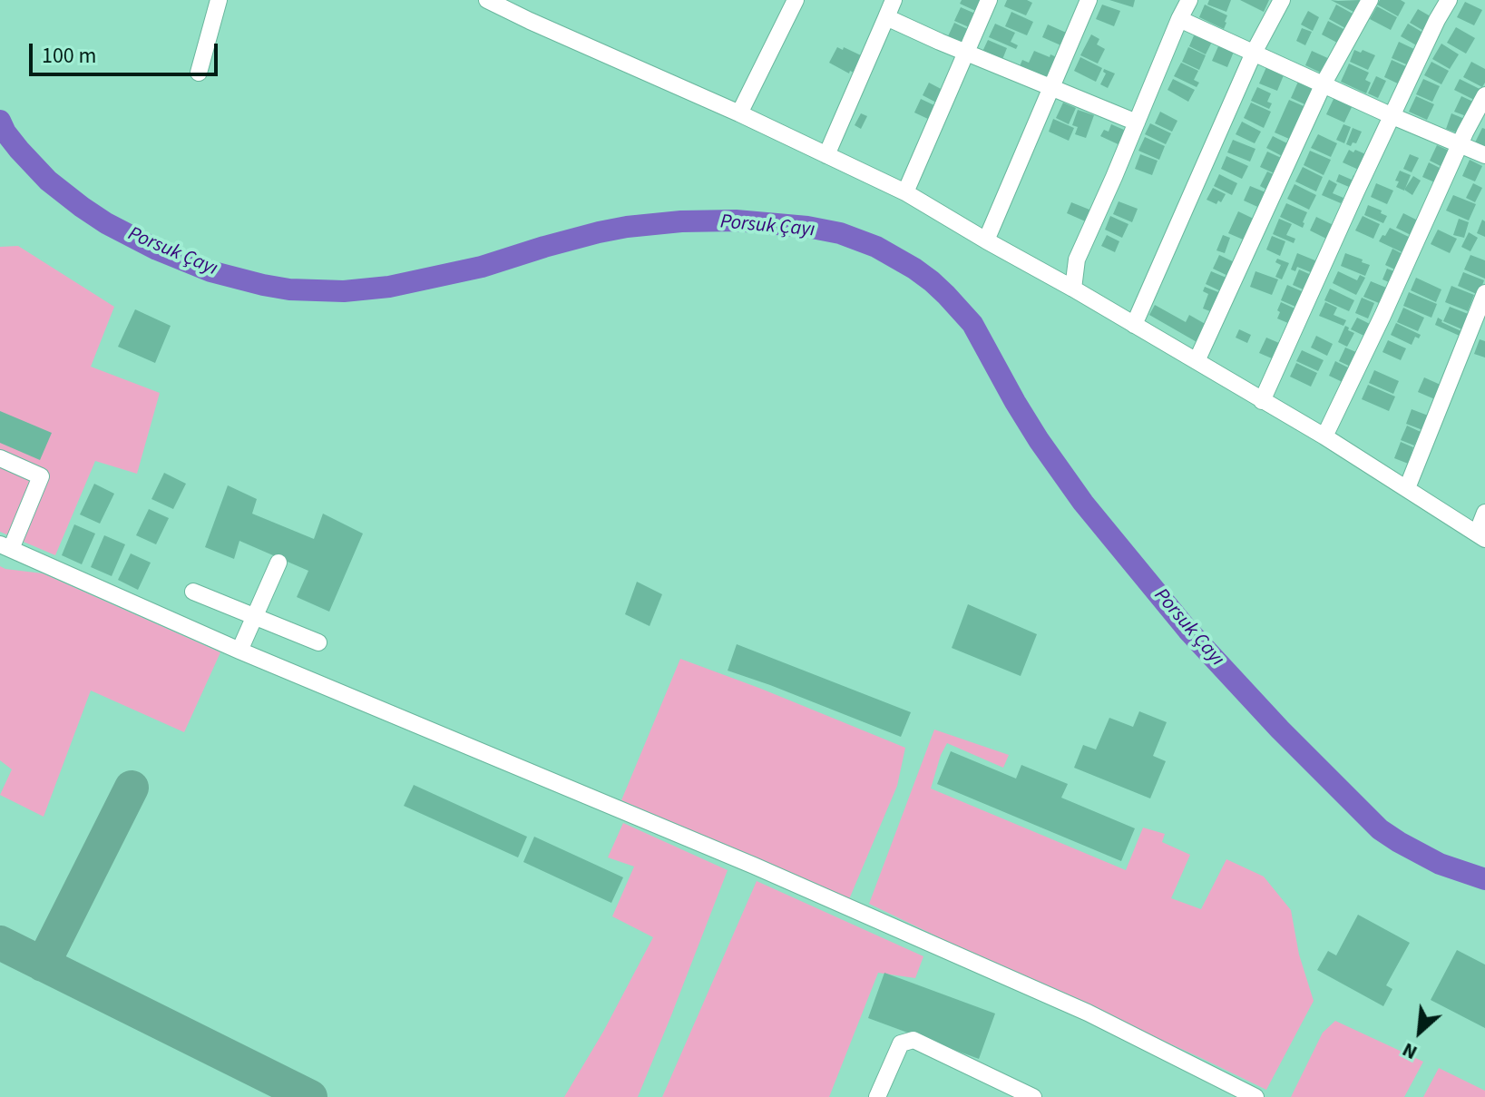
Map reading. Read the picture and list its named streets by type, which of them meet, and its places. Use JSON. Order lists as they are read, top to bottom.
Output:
{
  "water": ["Porsuk Çayı"],
  "scale_bar": "100 m",
  "north": "bottom left"
}
